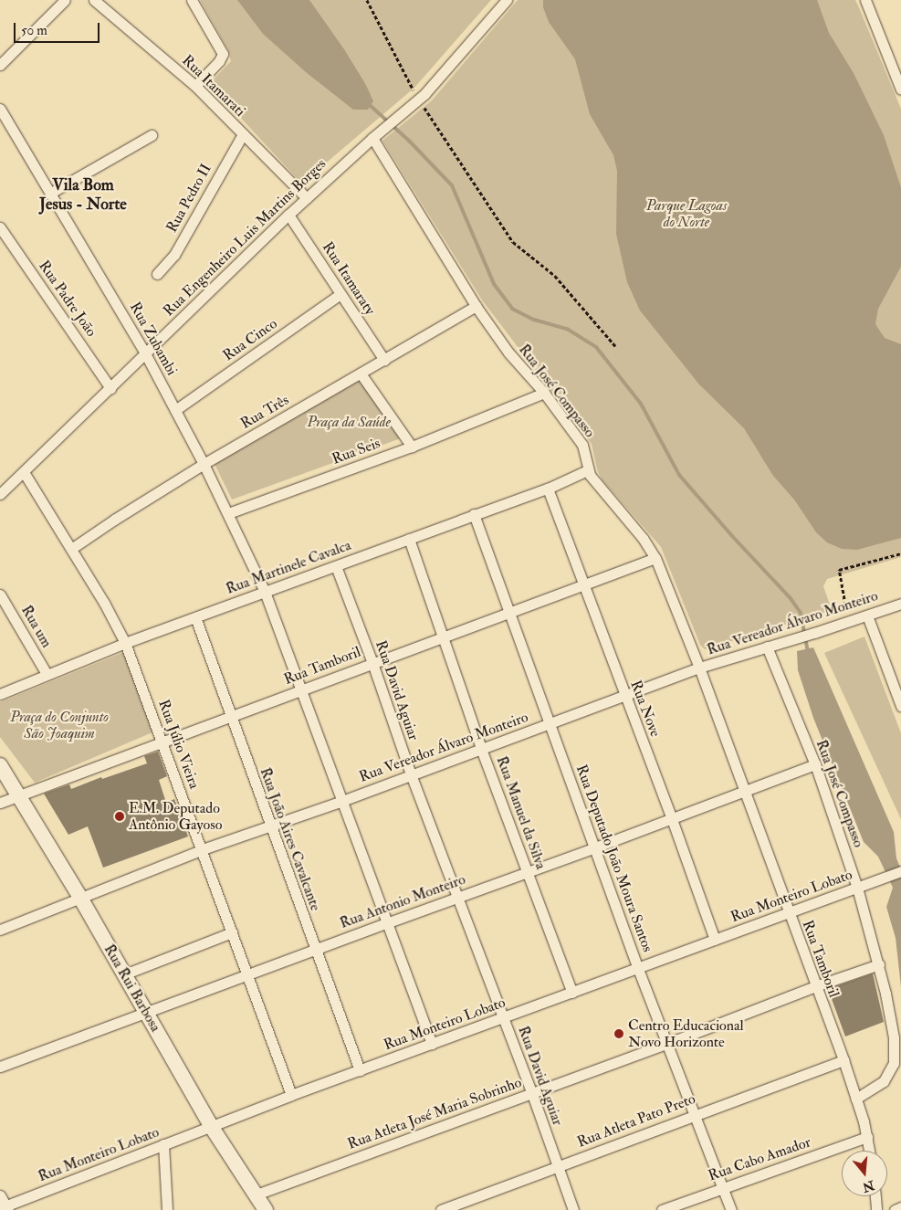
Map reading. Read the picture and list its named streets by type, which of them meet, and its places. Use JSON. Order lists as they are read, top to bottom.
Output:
{
  "streets": {
    "street": [
      "Rua Itamarati",
      "Rua Pedro II",
      "Rua Engenheiro Luis Martins Borges",
      "Rua Itamaraty",
      "Rua Padre João",
      "Rua Zubambi",
      "Rua Cinco",
      "Rua José Compasso",
      "Rua Três",
      "Rua Seis",
      "Rua Martinele Cavalca",
      "Rua Vereador Álvaro Monteiro",
      "Rua um",
      "Rua Tamboril",
      "Rua David Aguiar",
      "Rua Nove",
      "Rua Júlio Vieira",
      "Rua Manuel da Silva",
      "Rua João Aires Cavalcante",
      "Rua Deputado João Moura Santos",
      "Rua Monteiro Lobato",
      "Rua Antonio Monteiro",
      "Rua Rui Barbosa",
      "Rua Atleta José Maria Sobrinho",
      "Rua Atleta Pato Preto",
      "Rua Cabo Amador"
    ]
  },
  "crossings": [
    ["Rua Itamarati", "Rua Pedro II"],
    ["Rua Itamarati", "Rua Engenheiro Luis Martins Borges"],
    ["Rua Engenheiro Luis Martins Borges", "Rua Itamaraty"],
    ["Rua Engenheiro Luis Martins Borges", "Rua Padre João"],
    ["Rua Engenheiro Luis Martins Borges", "Rua Zubambi"],
    ["Rua Engenheiro Luis Martins Borges", "Rua José Compasso"],
    ["Rua Engenheiro Luis Martins Borges", "Rua Júlio Vieira"],
    ["Rua Itamaraty", "Rua Cinco"],
    ["Rua Itamaraty", "Rua Três"],
    ["Rua Zubambi", "Rua Cinco"],
    ["Rua Zubambi", "Rua Três"],
    ["Rua Zubambi", "Rua Seis"],
    ["Rua Zubambi", "Rua Martinele Cavalca"],
    ["Rua Zubambi", "Rua Vereador Álvaro Monteiro"],
    ["Rua Zubambi", "Rua Tamboril"],
    ["Rua Zubambi", "Rua Monteiro Lobato"],
    ["Rua Zubambi", "Rua Antonio Monteiro"],
    ["Rua José Compasso", "Rua Três"],
    ["Rua José Compasso", "Rua Seis"],
    ["Rua José Compasso", "Rua Martinele Cavalca"],
    ["Rua José Compasso", "Rua Vereador Álvaro Monteiro"],
    ["Rua José Compasso", "Rua Tamboril"],
    ["Rua José Compasso", "Rua Monteiro Lobato"],
    ["Rua José Compasso", "Rua Antonio Monteiro"],
    ["Rua José Compasso", "Rua Atleta José Maria Sobrinho"],
    ["Rua Três", "Rua Júlio Vieira"],
    ["Rua Martinele Cavalca", "Rua um"],
    ["Rua Martinele Cavalca", "Rua David Aguiar"],
    ["Rua Martinele Cavalca", "Rua Nove"],
    ["Rua Martinele Cavalca", "Rua Júlio Vieira"],
    ["Rua Martinele Cavalca", "Rua Manuel da Silva"],
    ["Rua Martinele Cavalca", "Rua João Aires Cavalcante"],
    ["Rua Martinele Cavalca", "Rua Deputado João Moura Santos"],
    ["Rua Vereador Álvaro Monteiro", "Rua Tamboril"],
    ["Rua Vereador Álvaro Monteiro", "Rua David Aguiar"],
    ["Rua Vereador Álvaro Monteiro", "Rua Nove"],
    ["Rua Vereador Álvaro Monteiro", "Rua Júlio Vieira"],
    ["Rua Vereador Álvaro Monteiro", "Rua Manuel da Silva"],
    ["Rua Vereador Álvaro Monteiro", "Rua João Aires Cavalcante"],
    ["Rua Vereador Álvaro Monteiro", "Rua Deputado João Moura Santos"],
    ["Rua Vereador Álvaro Monteiro", "Rua Rui Barbosa"],
    ["Rua Tamboril", "Rua David Aguiar"],
    ["Rua Tamboril", "Rua Nove"],
    ["Rua Tamboril", "Rua Júlio Vieira"],
    ["Rua Tamboril", "Rua Manuel da Silva"],
    ["Rua Tamboril", "Rua João Aires Cavalcante"],
    ["Rua Tamboril", "Rua Deputado João Moura Santos"],
    ["Rua Tamboril", "Rua Monteiro Lobato"],
    ["Rua Tamboril", "Rua Antonio Monteiro"],
    ["Rua Tamboril", "Rua Rui Barbosa"],
    ["Rua Tamboril", "Rua Atleta José Maria Sobrinho"],
    ["Rua Tamboril", "Rua Atleta Pato Preto"],
    ["Rua Tamboril", "Rua Cabo Amador"],
    ["Rua David Aguiar", "Rua Monteiro Lobato"],
    ["Rua David Aguiar", "Rua Antonio Monteiro"],
    ["Rua David Aguiar", "Rua Atleta José Maria Sobrinho"],
    ["Rua David Aguiar", "Rua Atleta Pato Preto"],
    ["Rua Nove", "Rua Monteiro Lobato"],
    ["Rua Nove", "Rua Antonio Monteiro"],
    ["Rua Júlio Vieira", "Rua Monteiro Lobato"],
    ["Rua Júlio Vieira", "Rua Antonio Monteiro"],
    ["Rua Manuel da Silva", "Rua Monteiro Lobato"],
    ["Rua Manuel da Silva", "Rua Antonio Monteiro"],
    ["Rua João Aires Cavalcante", "Rua Monteiro Lobato"],
    ["Rua João Aires Cavalcante", "Rua Antonio Monteiro"],
    ["Rua Deputado João Moura Santos", "Rua Monteiro Lobato"],
    ["Rua Deputado João Moura Santos", "Rua Antonio Monteiro"],
    ["Rua Deputado João Moura Santos", "Rua Atleta José Maria Sobrinho"],
    ["Rua Deputado João Moura Santos", "Rua Atleta Pato Preto"],
    ["Rua Deputado João Moura Santos", "Rua Cabo Amador"],
    ["Rua Monteiro Lobato", "Rua Rui Barbosa"],
    ["Rua Antonio Monteiro", "Rua Rui Barbosa"],
    ["Rua Rui Barbosa", "Rua Atleta José Maria Sobrinho"]
  ],
  "districts": ["Vila Bom Jesus - Norte"],
  "parks": ["Parque Lagoas do Norte", "Praça da Saúde", "Praça do Conjunto São Joaquim"],
  "places": ["E.M. Deputado Antônio Gayoso", "Centro Educacional Novo Horizonte"],
  "scale_bar": "50 m",
  "north": "bottom"
}
